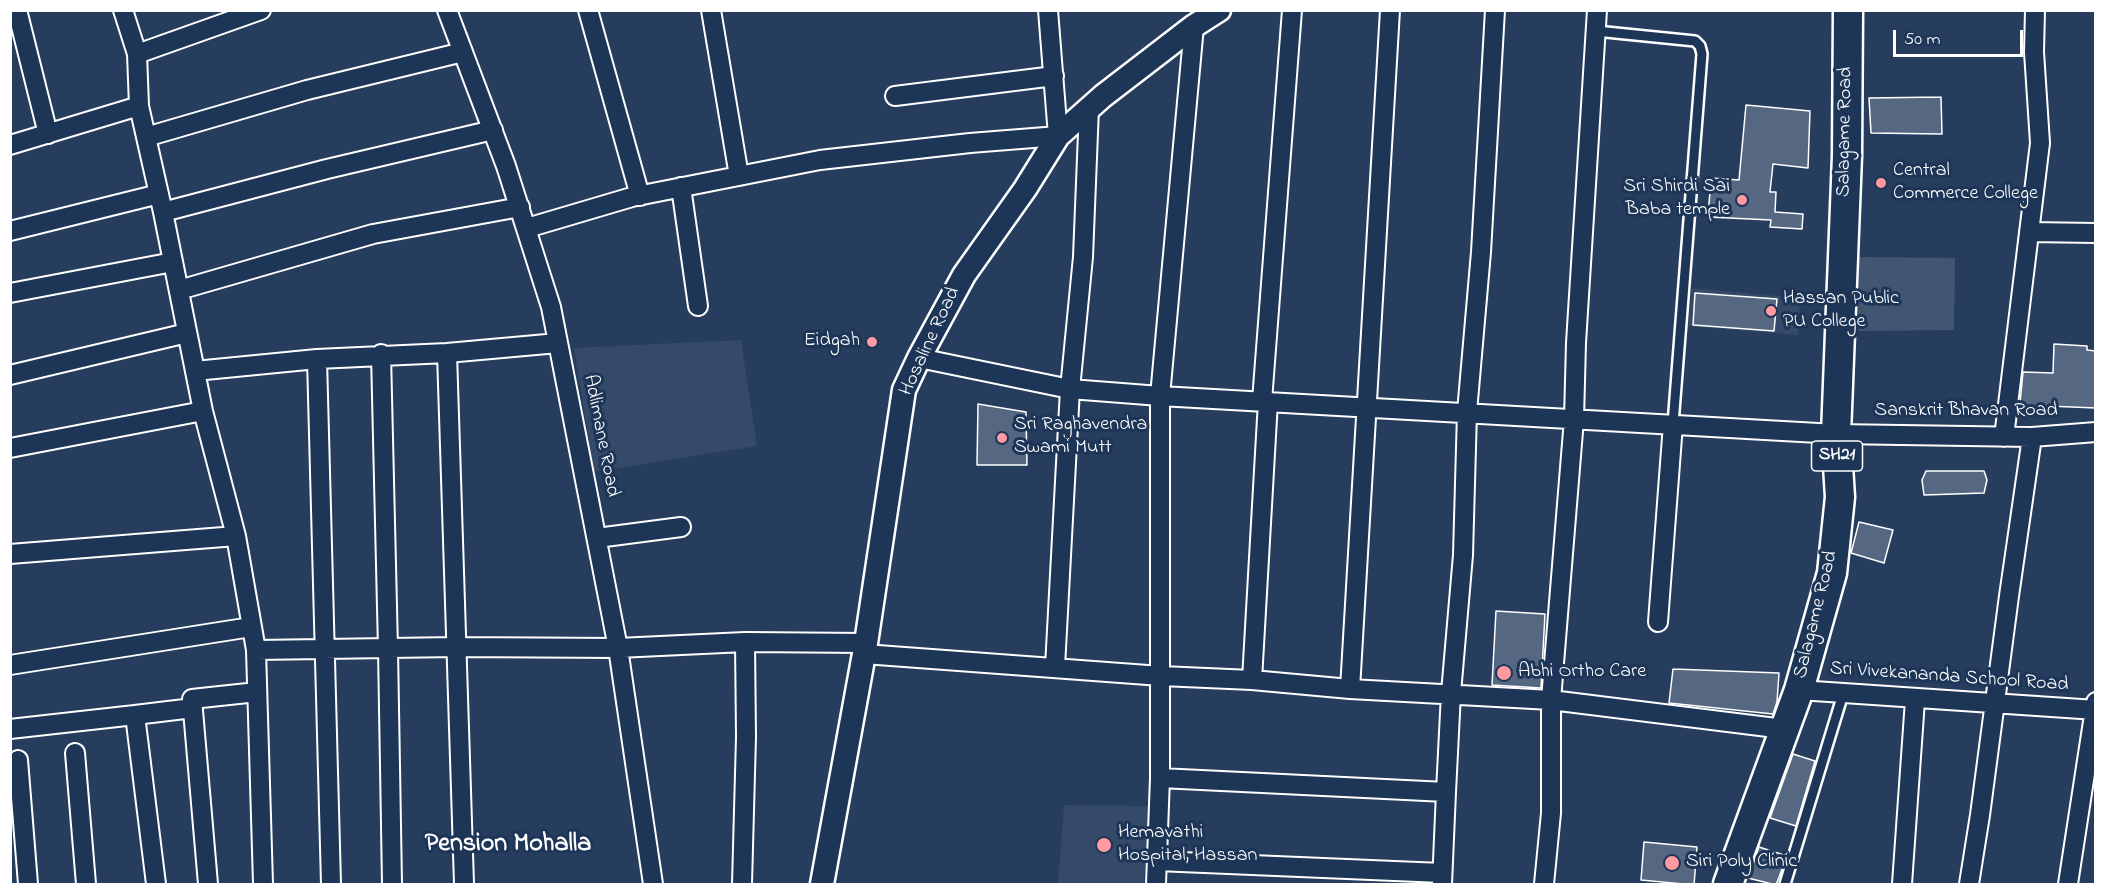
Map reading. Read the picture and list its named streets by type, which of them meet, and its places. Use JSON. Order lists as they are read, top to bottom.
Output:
{
  "streets": {
    "main road": ["Salagame Road", "SH21"],
    "street": [
      "Hosaline Road",
      "Sanskrit Bhavan Road",
      "Adlimane Road",
      "Sri Vivekananda School Road"
    ]
  },
  "crossings": [
    ["Salagame Road", "Sanskrit Bhavan Road"],
    ["Salagame Road", "Sri Vivekananda School Road"],
    ["Hosaline Road", "Sanskrit Bhavan Road"]
  ],
  "districts": ["Pension Mohalla"],
  "places": [
    "Central Commerce College",
    "Sri Shirdi Sai Baba temple",
    "Hassan Public PU College",
    "Eidgah",
    "Sri Raghavendra Swami Mutt",
    "Abhi Ortho Care",
    "Hemavathi Hospital, Hassan",
    "Siri Poly Clinic"
  ],
  "scale_bar": "50 m"
}
